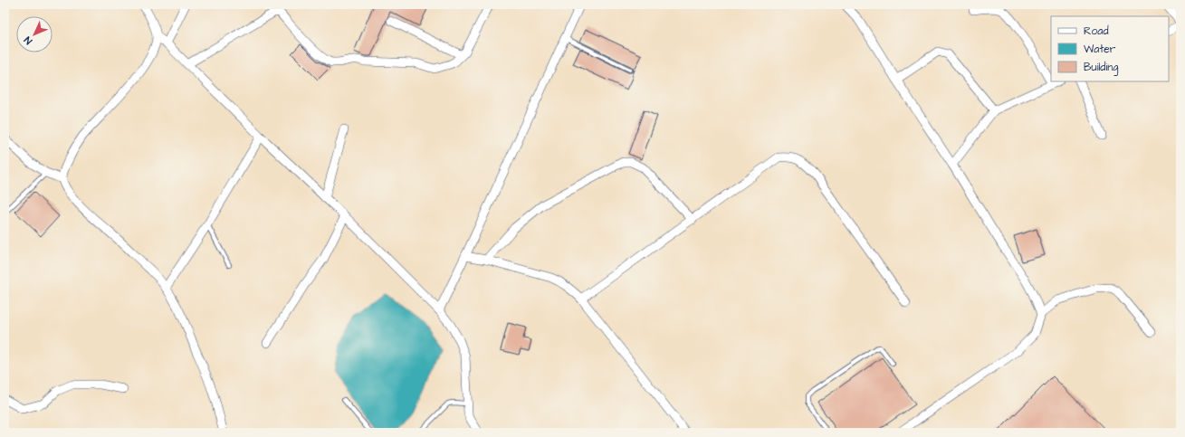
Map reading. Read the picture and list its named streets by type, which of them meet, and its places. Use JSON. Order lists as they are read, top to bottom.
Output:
{
  "legend": ["Road", "Water", "Building"],
  "north": "bottom left"
}
